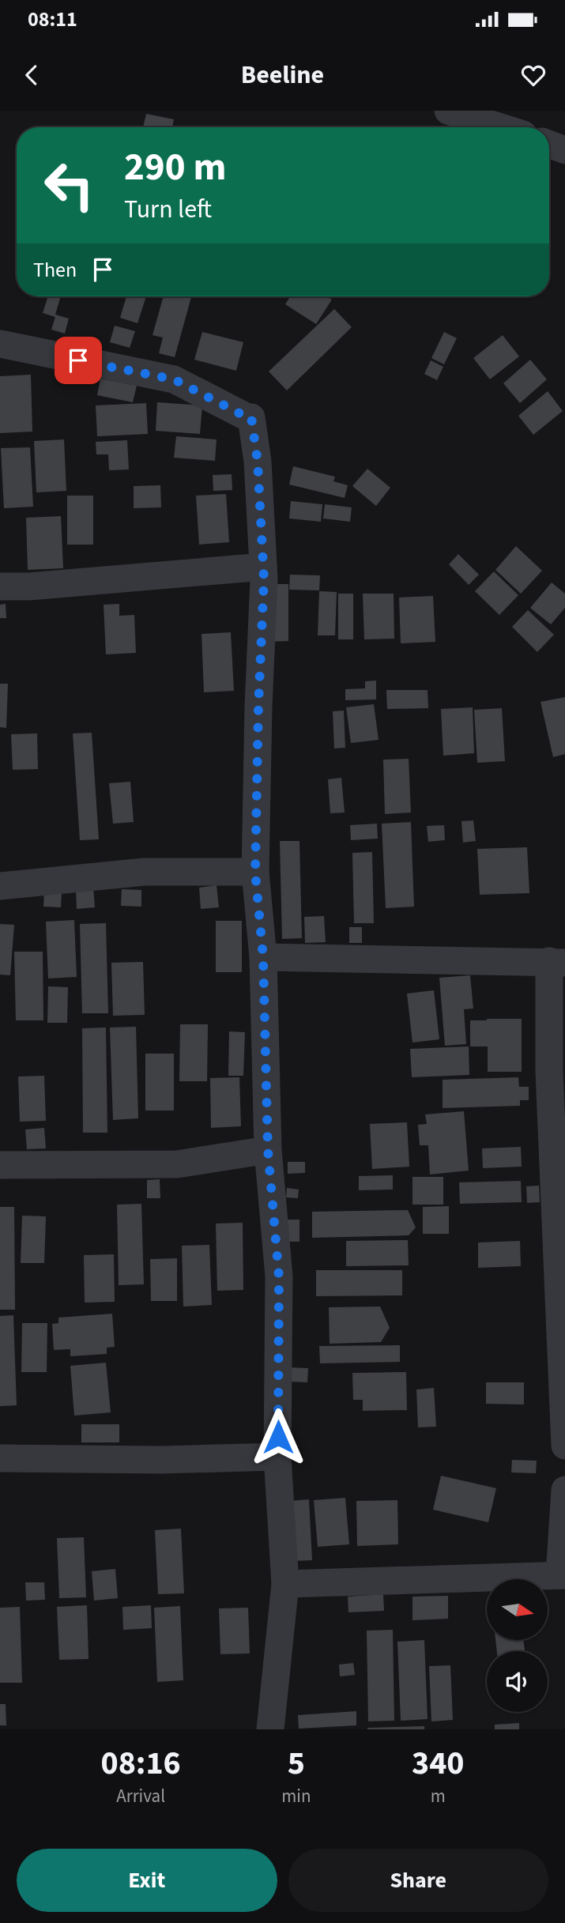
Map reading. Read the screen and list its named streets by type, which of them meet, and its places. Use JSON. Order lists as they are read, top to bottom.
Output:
{
  "north": "right",
  "page": {
    "status": "08:11",
    "header": "Beeline",
    "turn": ["290 m", "Turn left"],
    "then": "Then",
    "eta": [
      "08:16",
      "Arrival",
      "5",
      "min",
      "340",
      "m"
    ],
    "buttons": ["Exit", "Share"]
  }
}
